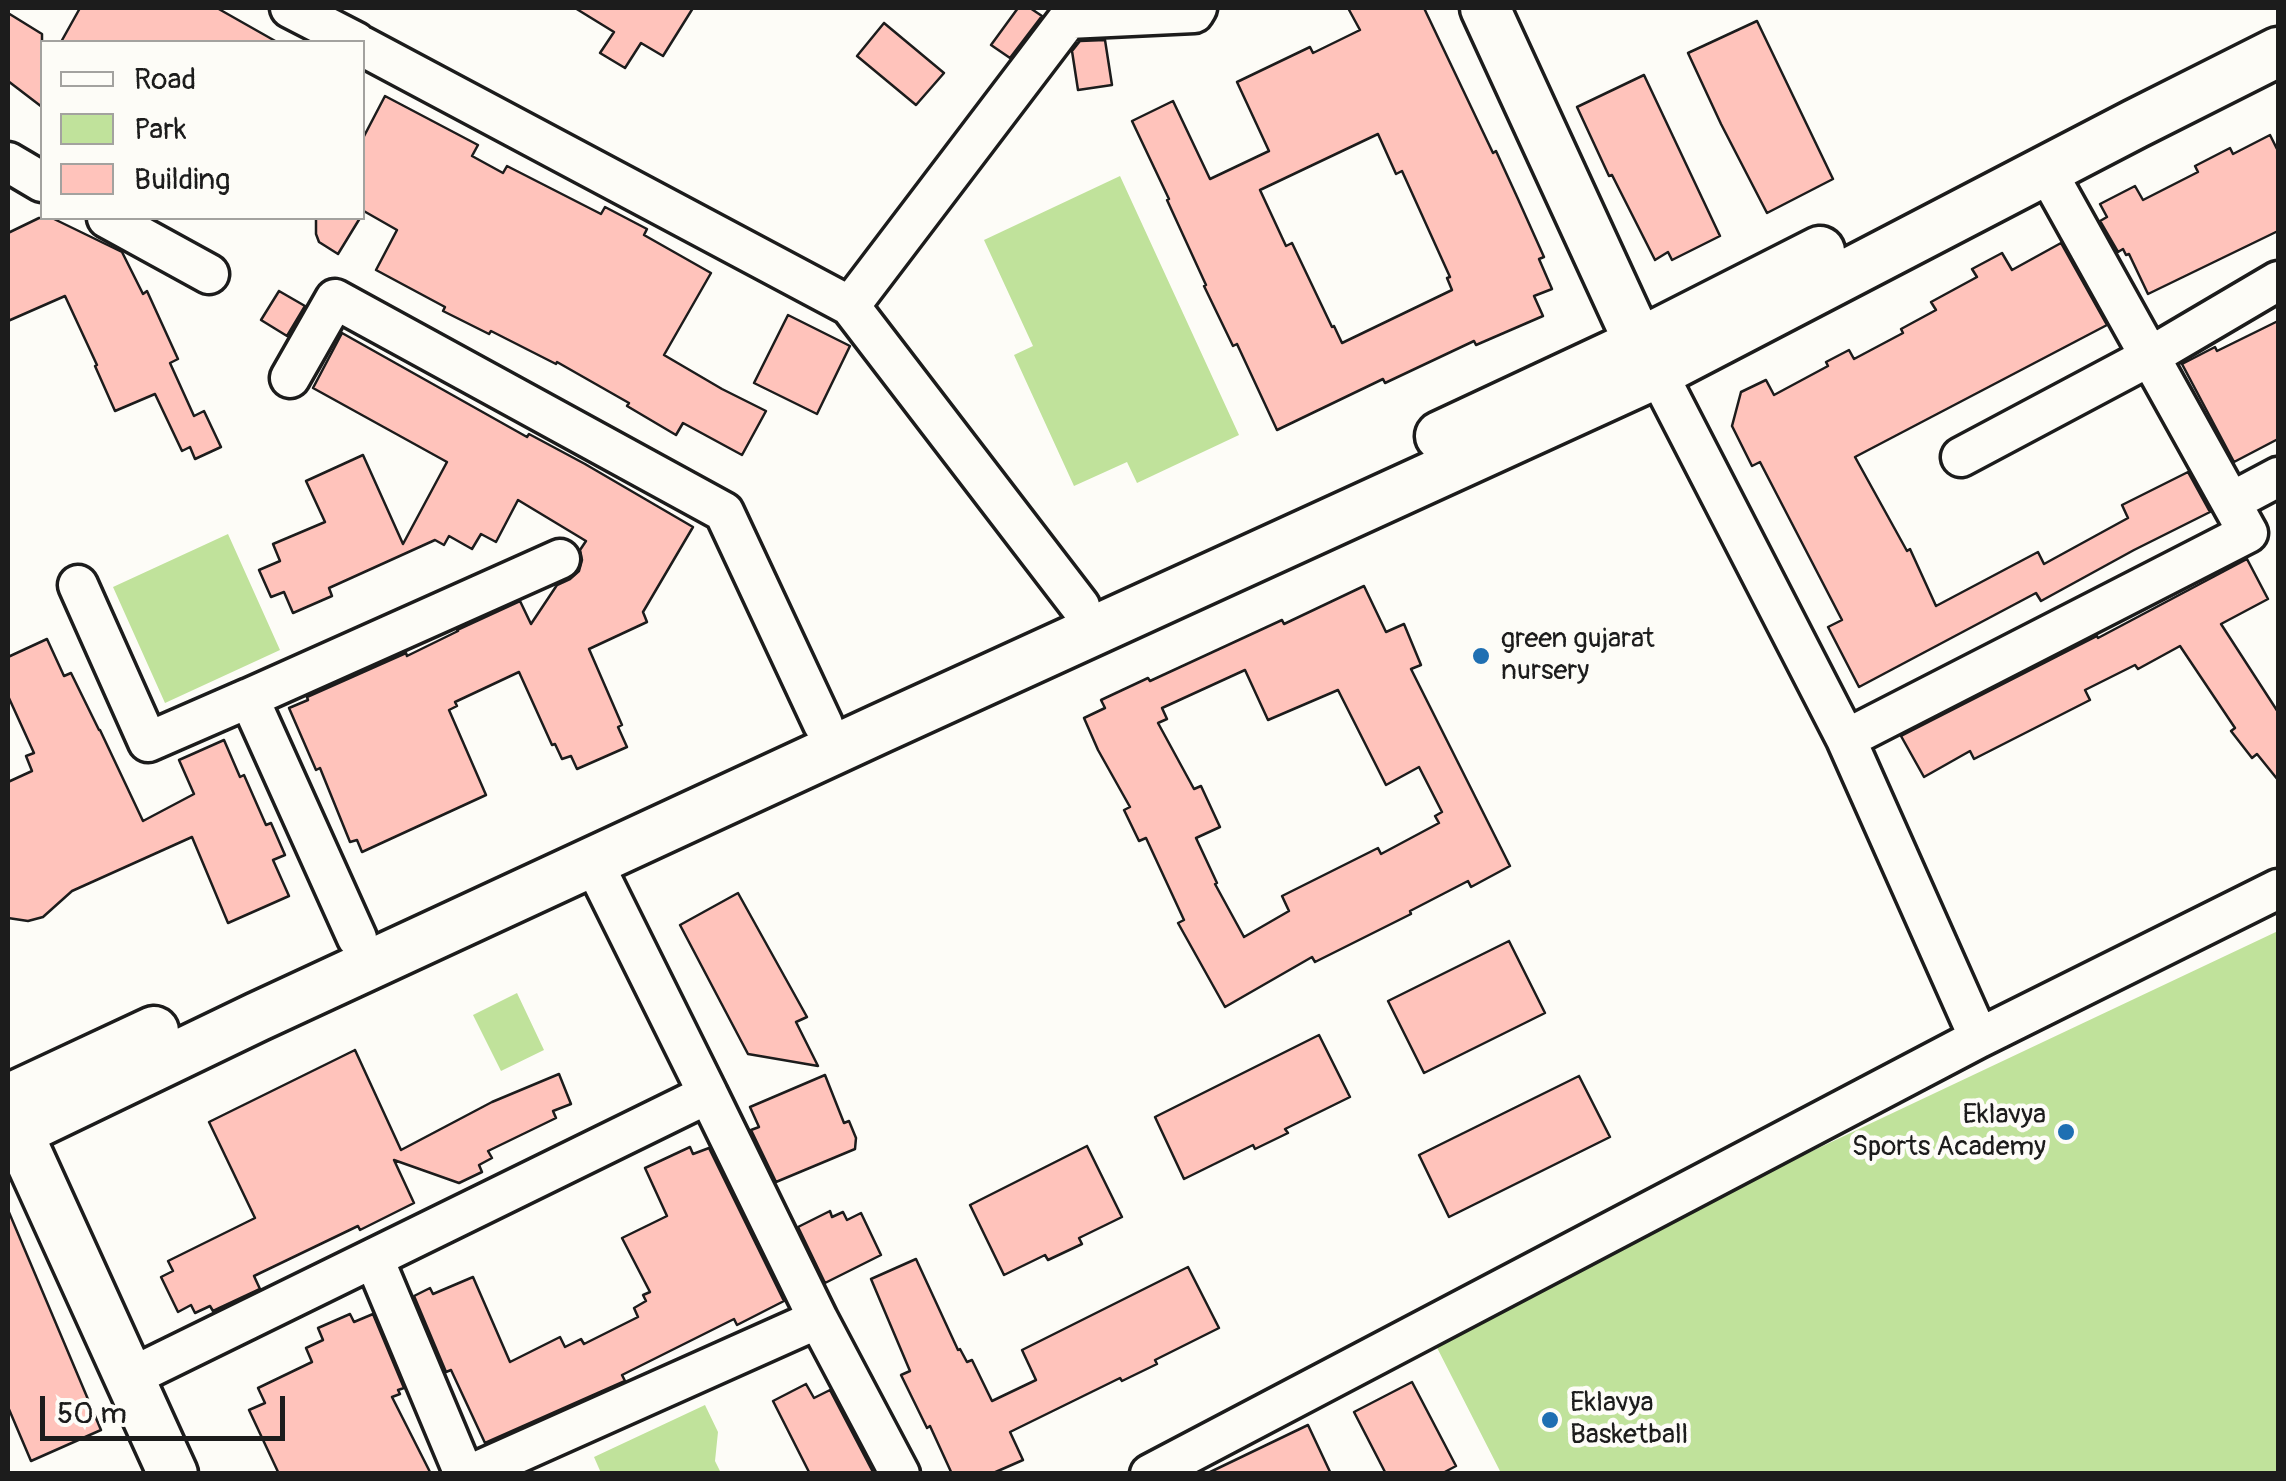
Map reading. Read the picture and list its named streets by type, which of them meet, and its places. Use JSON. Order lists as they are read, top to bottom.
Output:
{
  "places": ["green gujarat nursery", "Eklavya Sports Academy", "Eklavya Basketball"],
  "legend": ["Road", "Park", "Building"],
  "scale_bar": "50 m"
}
